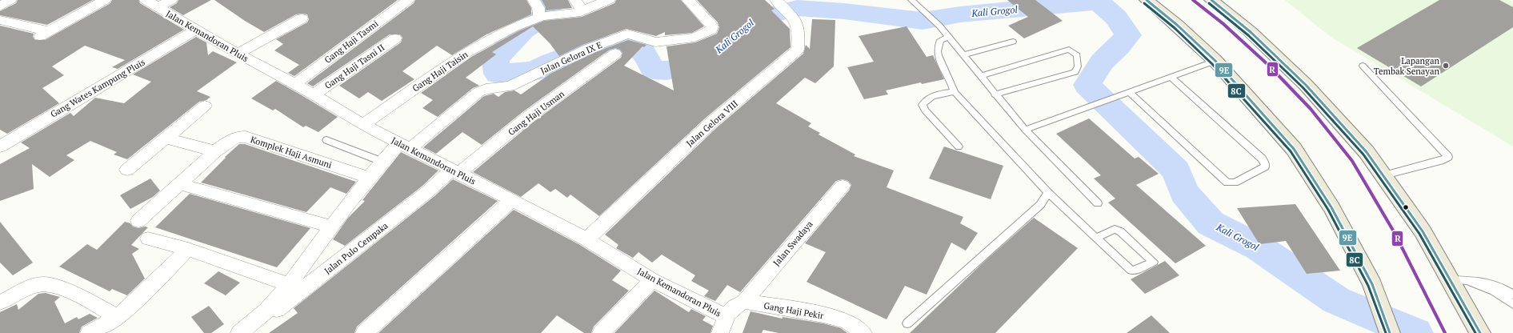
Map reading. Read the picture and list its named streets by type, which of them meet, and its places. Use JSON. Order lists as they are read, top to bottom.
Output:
{
  "streets": {
    "street": [
      "Jalan Kemandoran Pluis",
      "Gang Haji Tasmi",
      "Jalan Gelora IX E",
      "Gang Haji Tasni II",
      "Gang Haji Taisin",
      "Gang Wates Kampung Pluis",
      "Gang Haji Usman",
      "Jalan Gelora VIII",
      "Komplek Haji Asmuni",
      "Jalan Swadaya",
      "Jalan Pulo Cempaka",
      "Gang Haji Pekir"
    ]
  },
  "crossings": [
    ["Jalan Kemandoran Pluis", "Gang Haji Tasmi"],
    ["Jalan Kemandoran Pluis", "Jalan Gelora IX E"],
    ["Jalan Kemandoran Pluis", "Gang Haji Tasni II"],
    ["Jalan Kemandoran Pluis", "Gang Haji Taisin"],
    ["Jalan Kemandoran Pluis", "Gang Wates Kampung Pluis"],
    ["Jalan Kemandoran Pluis", "Gang Haji Usman"],
    ["Jalan Kemandoran Pluis", "Jalan Gelora VIII"],
    ["Jalan Kemandoran Pluis", "Jalan Pulo Cempaka"],
    ["Jalan Gelora IX E", "Jalan Pulo Cempaka"],
    ["Gang Haji Usman", "Jalan Pulo Cempaka"],
    ["Komplek Haji Asmuni", "Jalan Pulo Cempaka"],
    ["Jalan Swadaya", "Gang Haji Pekir"]
  ],
  "water": ["Kali Grogol"],
  "places": ["Lapangan Tembak Senayan"],
  "lines": ["transit line R", "transit line 9E", "transit line 8C"]
}
